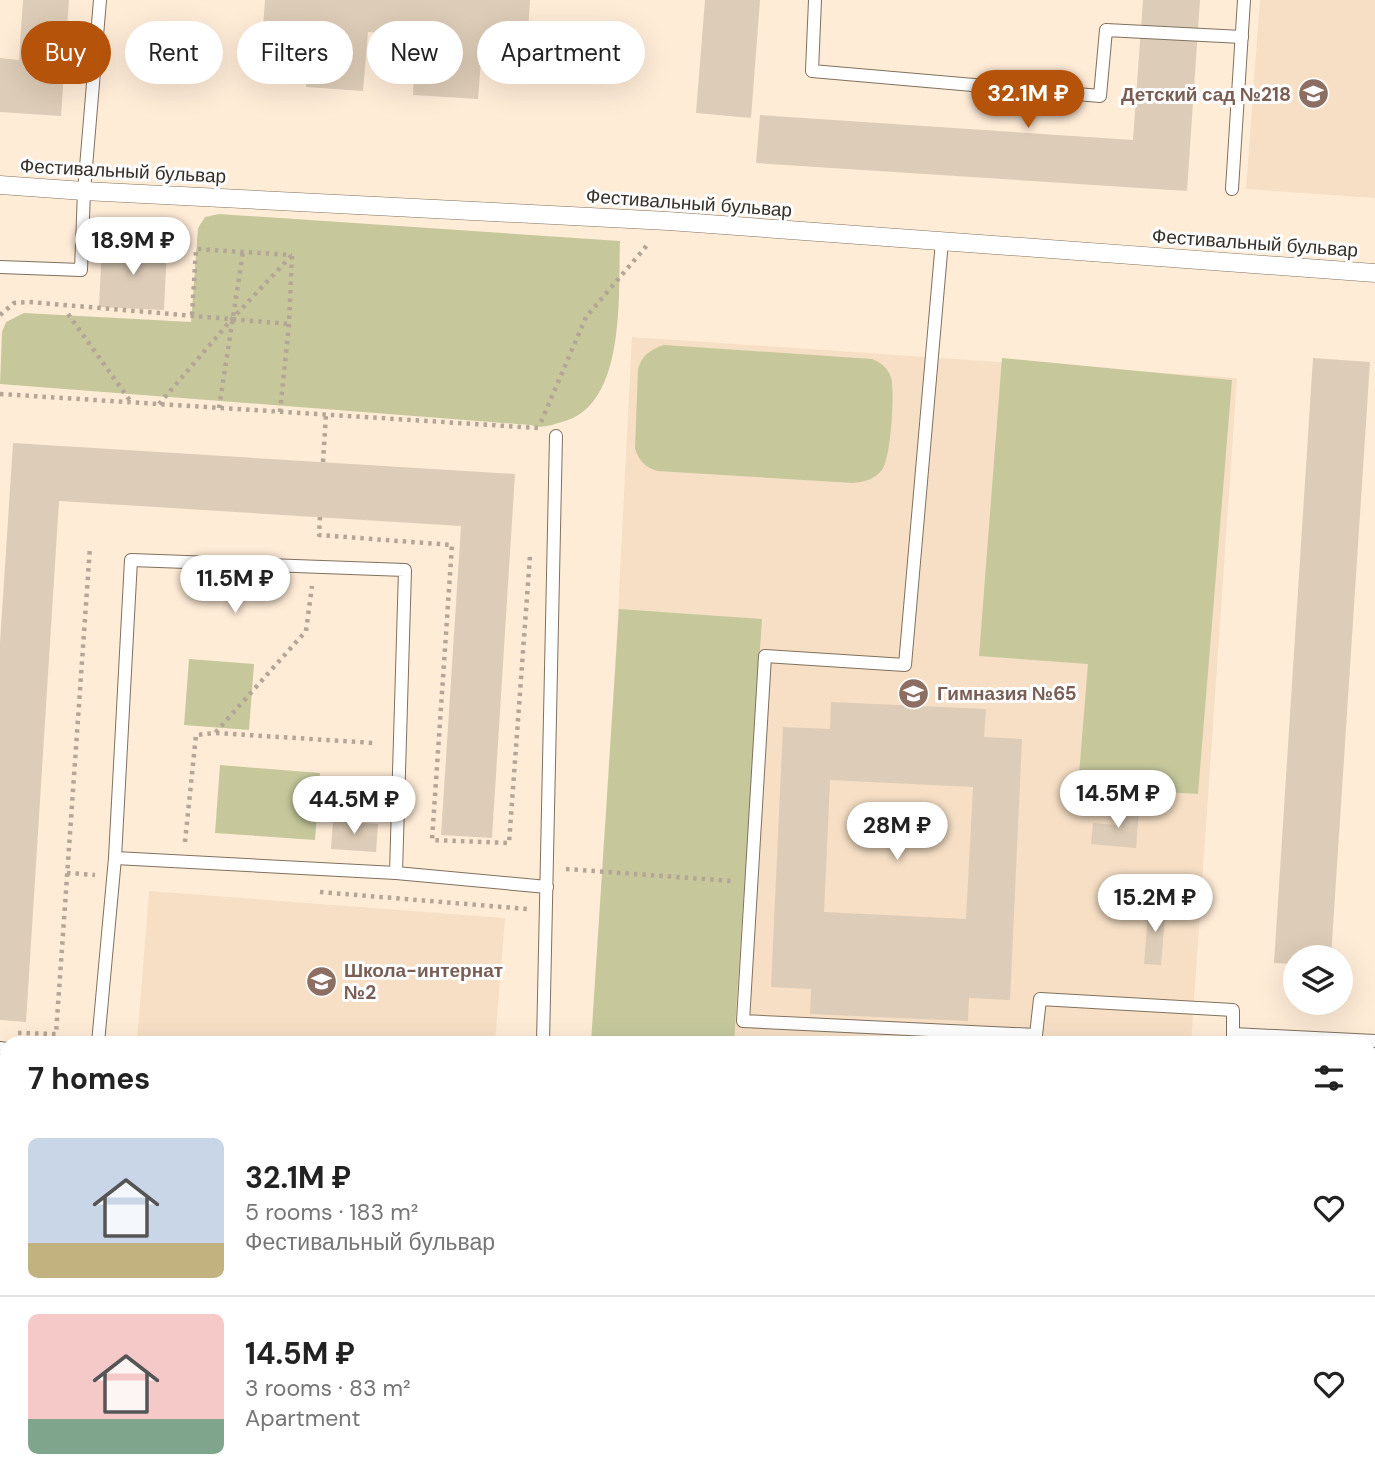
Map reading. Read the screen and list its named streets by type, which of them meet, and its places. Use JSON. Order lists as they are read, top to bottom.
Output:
{
  "streets": {
    "street": ["Фестивальный бульвар"]
  },
  "places": {
    "school or university": ["Детский сад №218", "Гимназия №65", "Школа-интернат №2"]
  },
  "page": {
    "chip": [
      "Buy",
      "Rent",
      "Filters",
      "New",
      "Apartment"
    ],
    "price": [
      "32.1M ₽",
      "18.9M ₽",
      "11.5M ₽",
      "14.5M ₽",
      "44.5M ₽",
      "28M ₽",
      "15.2M ₽"
    ],
    "heading": "7 homes",
    "list": [
      {
        "name": "32.1M ₽",
        "note": "5 rooms · 183 m² · Фестивальный бульвар"
      },
      {
        "name": "14.5M ₽",
        "note": "3 rooms · 83 m² · Apartment"
      }
    ]
  }
}
